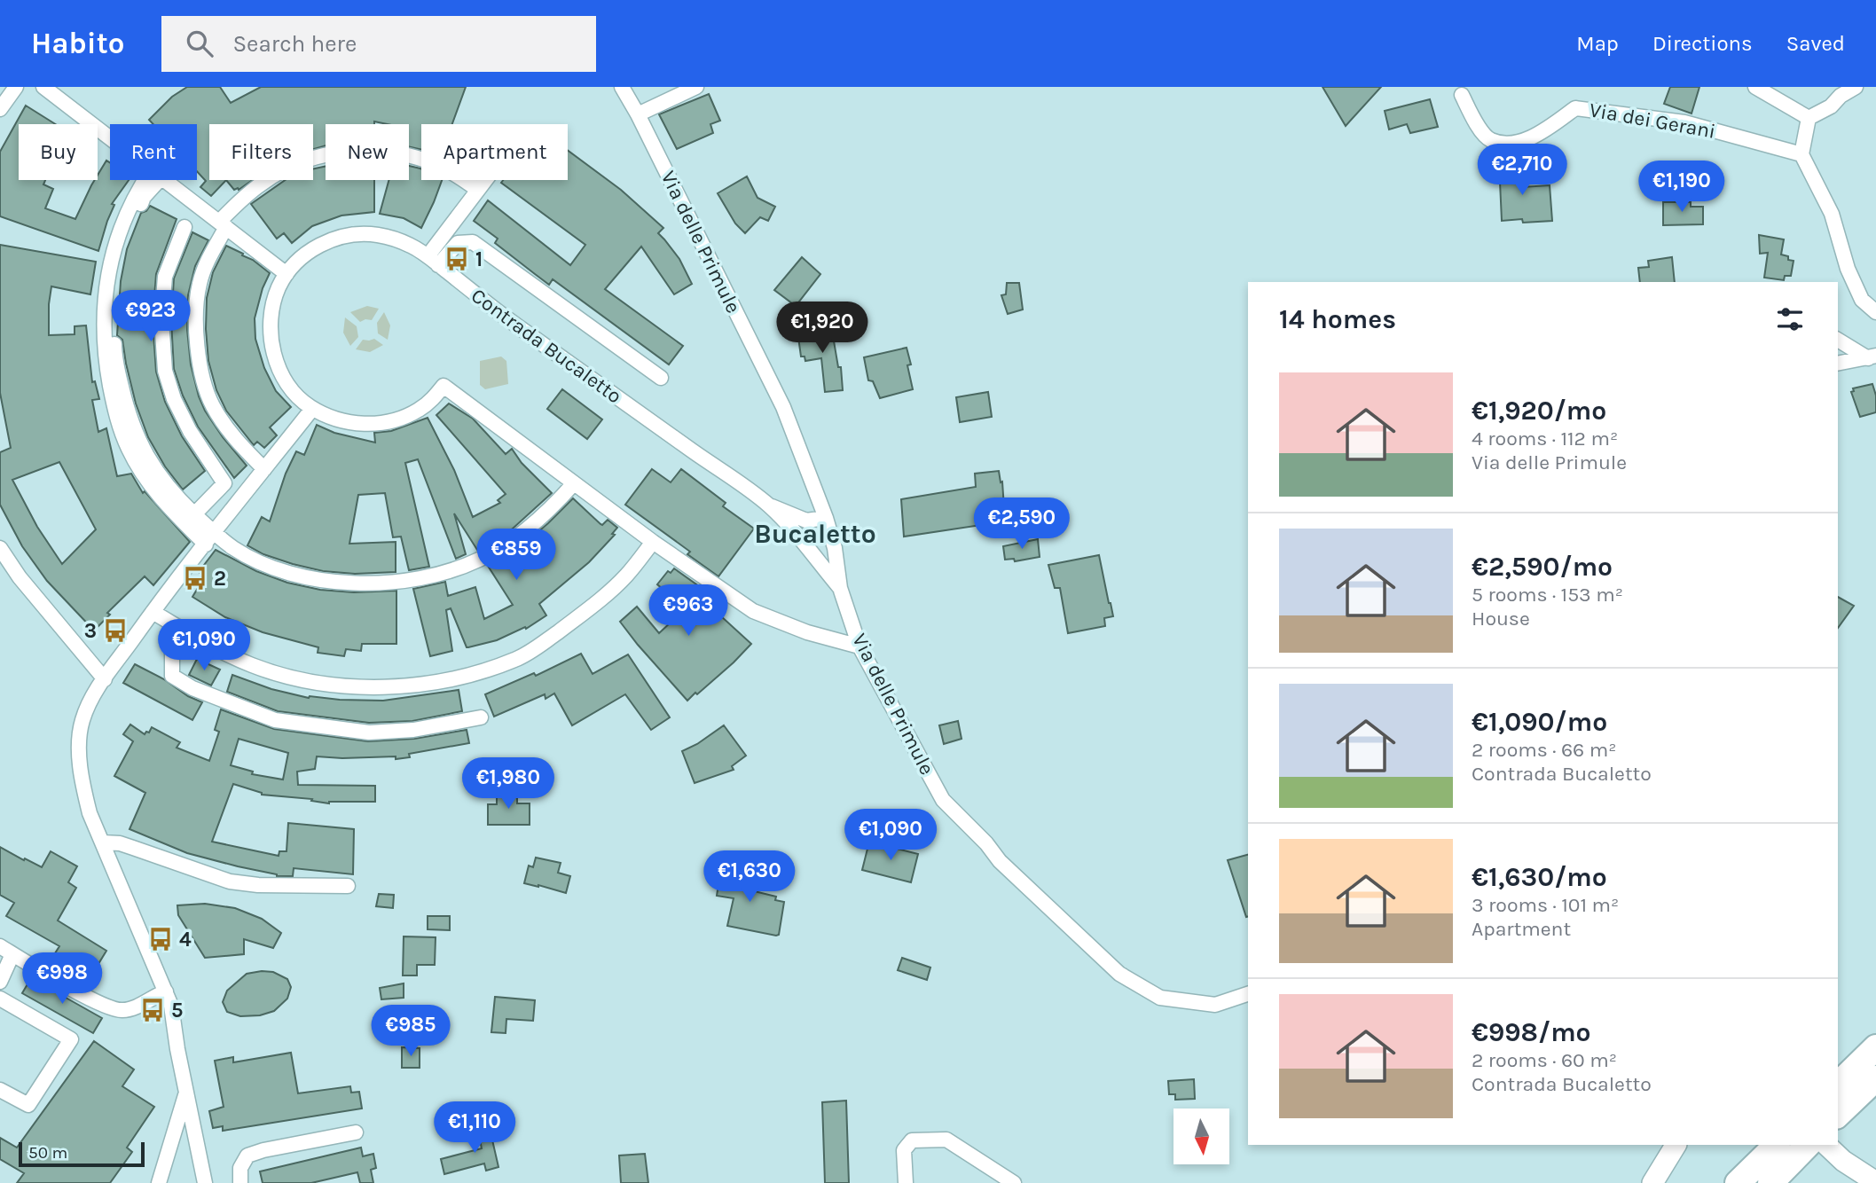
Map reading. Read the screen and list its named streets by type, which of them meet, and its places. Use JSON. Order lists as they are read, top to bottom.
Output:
{
  "streets": {
    "street": ["Via dei Gerani", "Via delle Primule", "Contrada Bucaletto"]
  },
  "crossings": [
    ["Via delle Primule", "Contrada Bucaletto"]
  ],
  "districts": ["Bucaletto"],
  "places": {
    "bus stop": [
      "1",
      "2",
      "3",
      "4",
      "5"
    ]
  },
  "scale_bar": "50 m",
  "north": "bottom",
  "page": {
    "header": "Habito",
    "search": "Search here",
    "nav": ["Map", "Directions", "Saved"],
    "chip": [
      "Buy",
      "Rent",
      "Filters",
      "New",
      "Apartment"
    ],
    "price": [
      "€2,710",
      "€1,190",
      "€923",
      "€1,920",
      "€2,590",
      "€859",
      "€963",
      "€1,090",
      "€1,980",
      "€1,090",
      "€1,630",
      "€998",
      "€985",
      "€1,110"
    ],
    "heading": "14 homes",
    "list": [
      {
        "name": "€1,920/mo",
        "note": "4 rooms · 112 m² · Via delle Primule"
      },
      {
        "name": "€2,590/mo",
        "note": "5 rooms · 153 m² · House"
      },
      {
        "name": "€1,090/mo",
        "note": "2 rooms · 66 m² · Contrada Bucaletto"
      },
      {
        "name": "€1,630/mo",
        "note": "3 rooms · 101 m² · Apartment"
      },
      {
        "name": "€998/mo",
        "note": "2 rooms · 60 m² · Contrada Bucaletto"
      }
    ],
    "scale": "50 m"
  }
}
